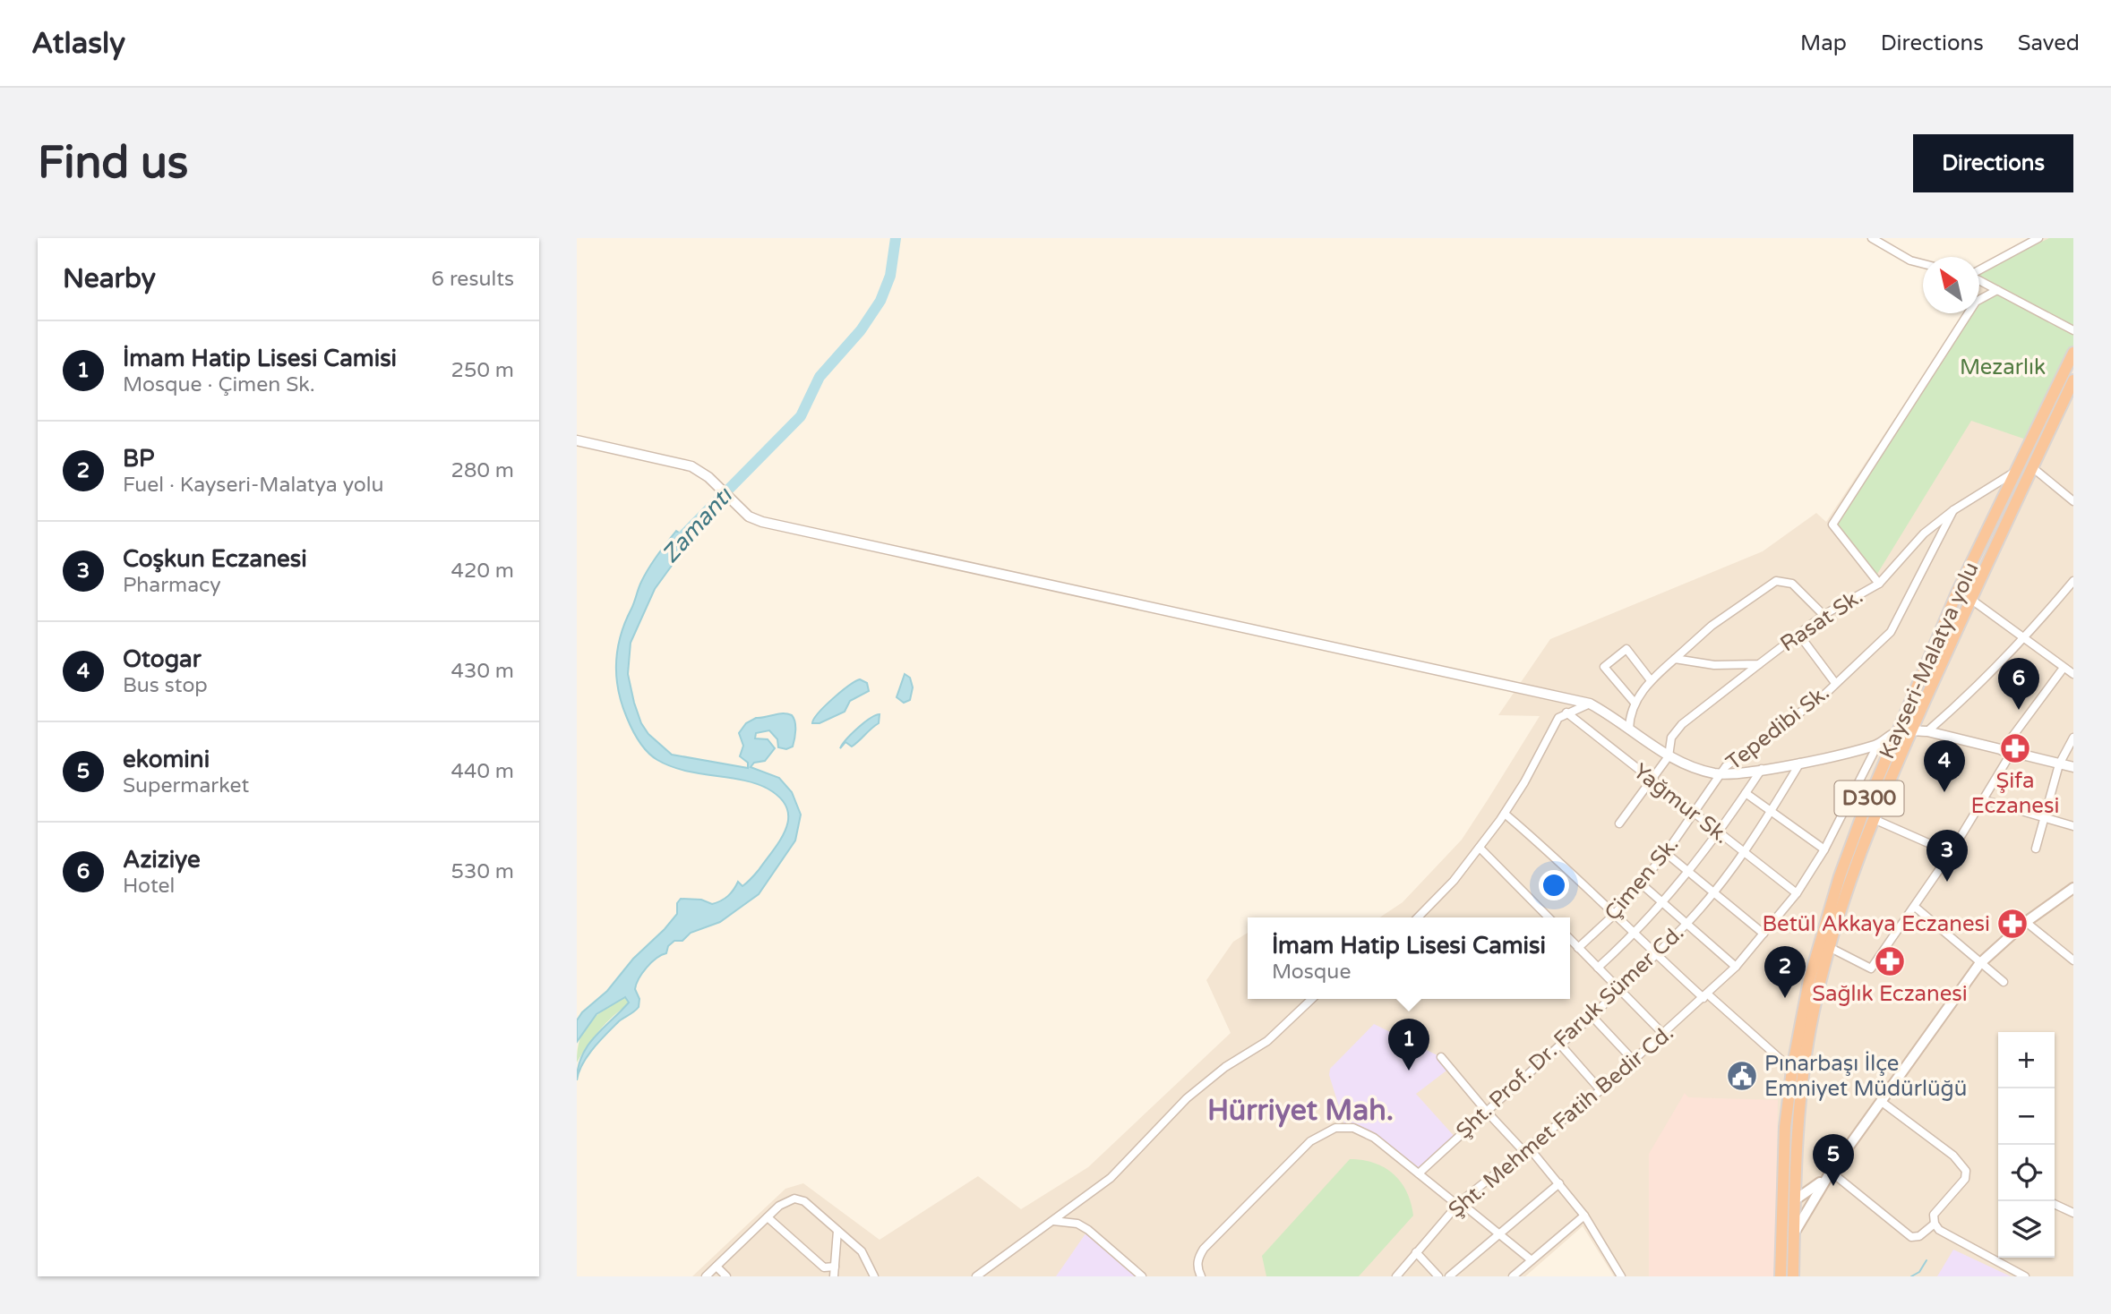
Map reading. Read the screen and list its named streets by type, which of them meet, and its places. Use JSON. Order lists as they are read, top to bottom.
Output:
{
  "streets": {
    "highway": ["Kayseri-Malatya yolu", "D300"],
    "street": [
      "Rasat Sk.",
      "Tepedibi Sk.",
      "Yağmur Sk.",
      "Çimen Sk.",
      "Şht. Prof. Dr. Faruk Sümer Cd.",
      "Şht. Mehmet Fatih Bedir Cd."
    ]
  },
  "crossings": [
    ["Rasat Sk.", "Kayseri-Malatya yolu"],
    ["Rasat Sk.", "Tepedibi Sk."],
    ["Tepedibi Sk.", "Çimen Sk."],
    ["Yağmur Sk.", "Çimen Sk."],
    ["Yağmur Sk.", "Şht. Prof. Dr. Faruk Sümer Cd."],
    ["Yağmur Sk.", "Şht. Mehmet Fatih Bedir Cd."]
  ],
  "districts": ["Hürriyet Mah."],
  "water": ["Zamantı"],
  "parks": ["Mezarlık"],
  "places": {
    "pharmacy": ["Şifa Eczanesi", "Betül Akkaya Eczanesi", "Sağlık Eczanesi"],
    "public building": ["Pınarbaşı İlçe Emniyet Müdürlüğü"]
  },
  "north": "top left",
  "page": {
    "header": "Atlasly",
    "nav": ["Map", "Directions", "Saved"],
    "buttons": "Directions",
    "title": "Find us",
    "heading": ["Nearby", "6 results"],
    "list": [
      {
        "mark": "1",
        "name": "İmam Hatip Lisesi Camisi",
        "note": "Mosque · Çimen Sk.",
        "value": "250 m"
      },
      {
        "mark": "2",
        "name": "BP",
        "note": "Fuel · Kayseri-Malatya yolu",
        "value": "280 m"
      },
      {
        "mark": "3",
        "name": "Coşkun Eczanesi",
        "note": "Pharmacy",
        "value": "420 m"
      },
      {
        "mark": "4",
        "name": "Otogar",
        "note": "Bus stop",
        "value": "430 m"
      },
      {
        "mark": "5",
        "name": "ekomini",
        "note": "Supermarket",
        "value": "440 m"
      },
      {
        "mark": "6",
        "name": "Aziziye",
        "note": "Hotel",
        "value": "530 m"
      }
    ],
    "pins": [
      "6",
      "4",
      "3",
      "2",
      "1",
      "5"
    ],
    "popup": ["İmam Hatip Lisesi Camisi", "Mosque"],
    "map_buttons": ["+", "−"]
  }
}
